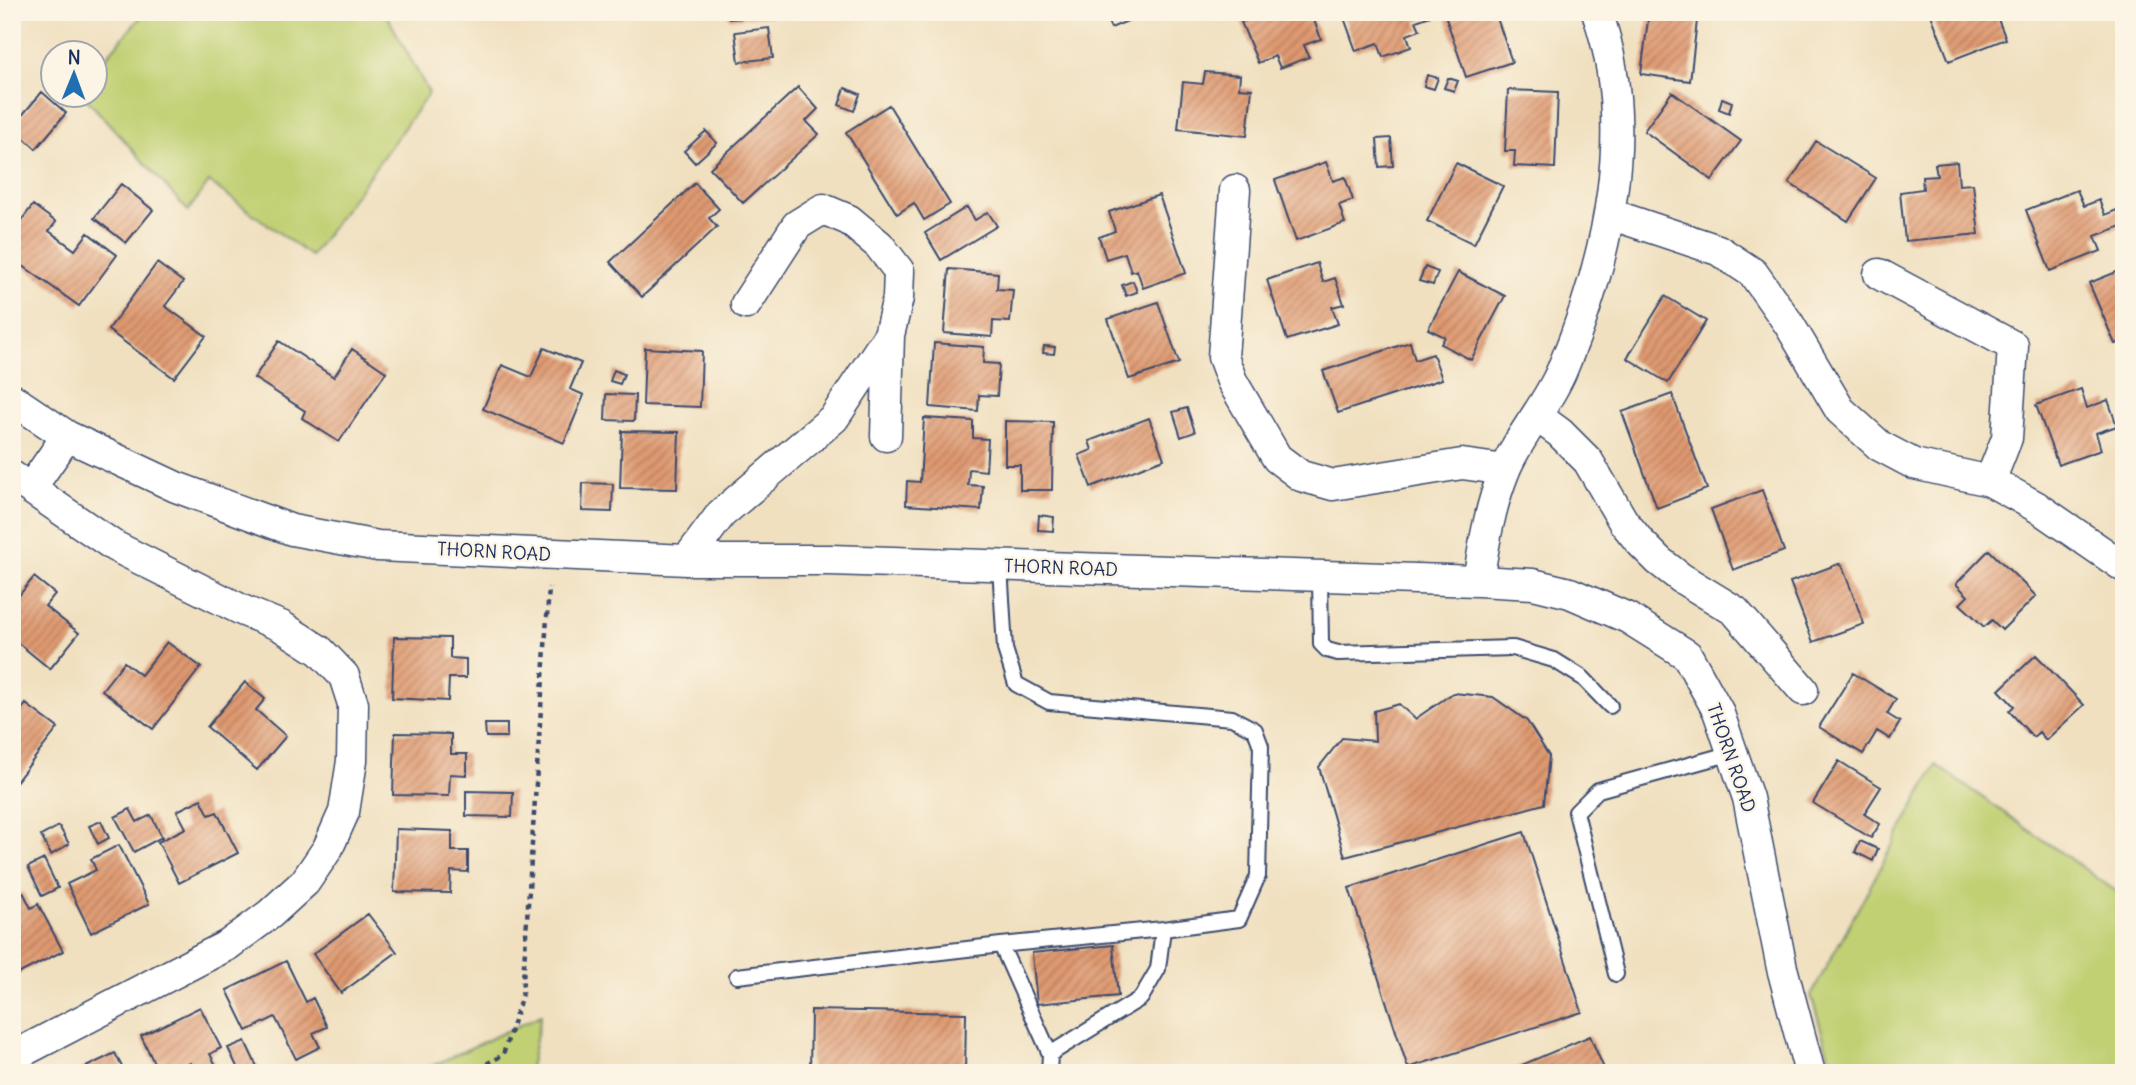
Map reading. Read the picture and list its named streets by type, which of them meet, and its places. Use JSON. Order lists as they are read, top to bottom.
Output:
{
  "streets": {
    "street": ["THORN ROAD"]
  },
  "north": "top"
}
